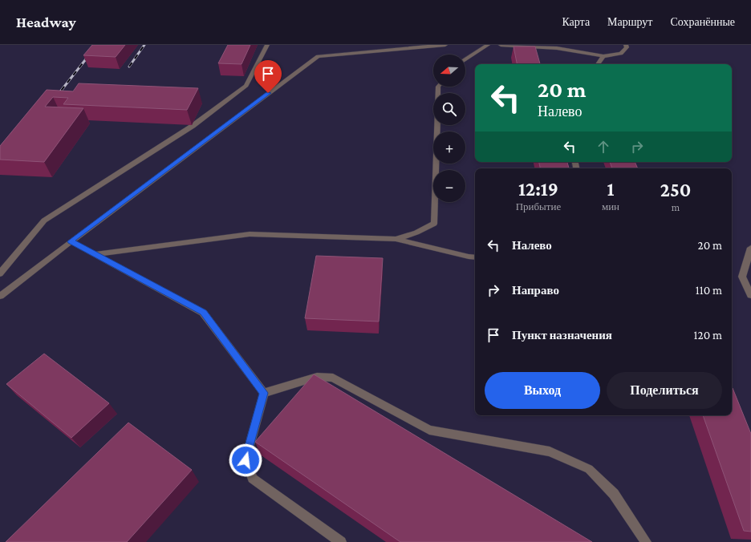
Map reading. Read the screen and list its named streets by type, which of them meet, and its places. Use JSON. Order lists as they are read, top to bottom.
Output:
{
  "north": "left",
  "page": {
    "header": "Headway",
    "nav": ["Карта", "Маршрут", "Сохранённые"],
    "map_buttons": ["+", "−"],
    "turn": ["20 m", "Налево"],
    "eta": [
      "12:19",
      "Прибытие",
      "1",
      "мин",
      "250",
      "m"
    ],
    "list": [
      {
        "name": "Налево",
        "value": "20 m"
      },
      {
        "name": "Направо",
        "value": "110 m"
      },
      {
        "name": "Пункт назначения",
        "value": "120 m"
      }
    ],
    "buttons": ["Выход", "Поделиться"]
  }
}
